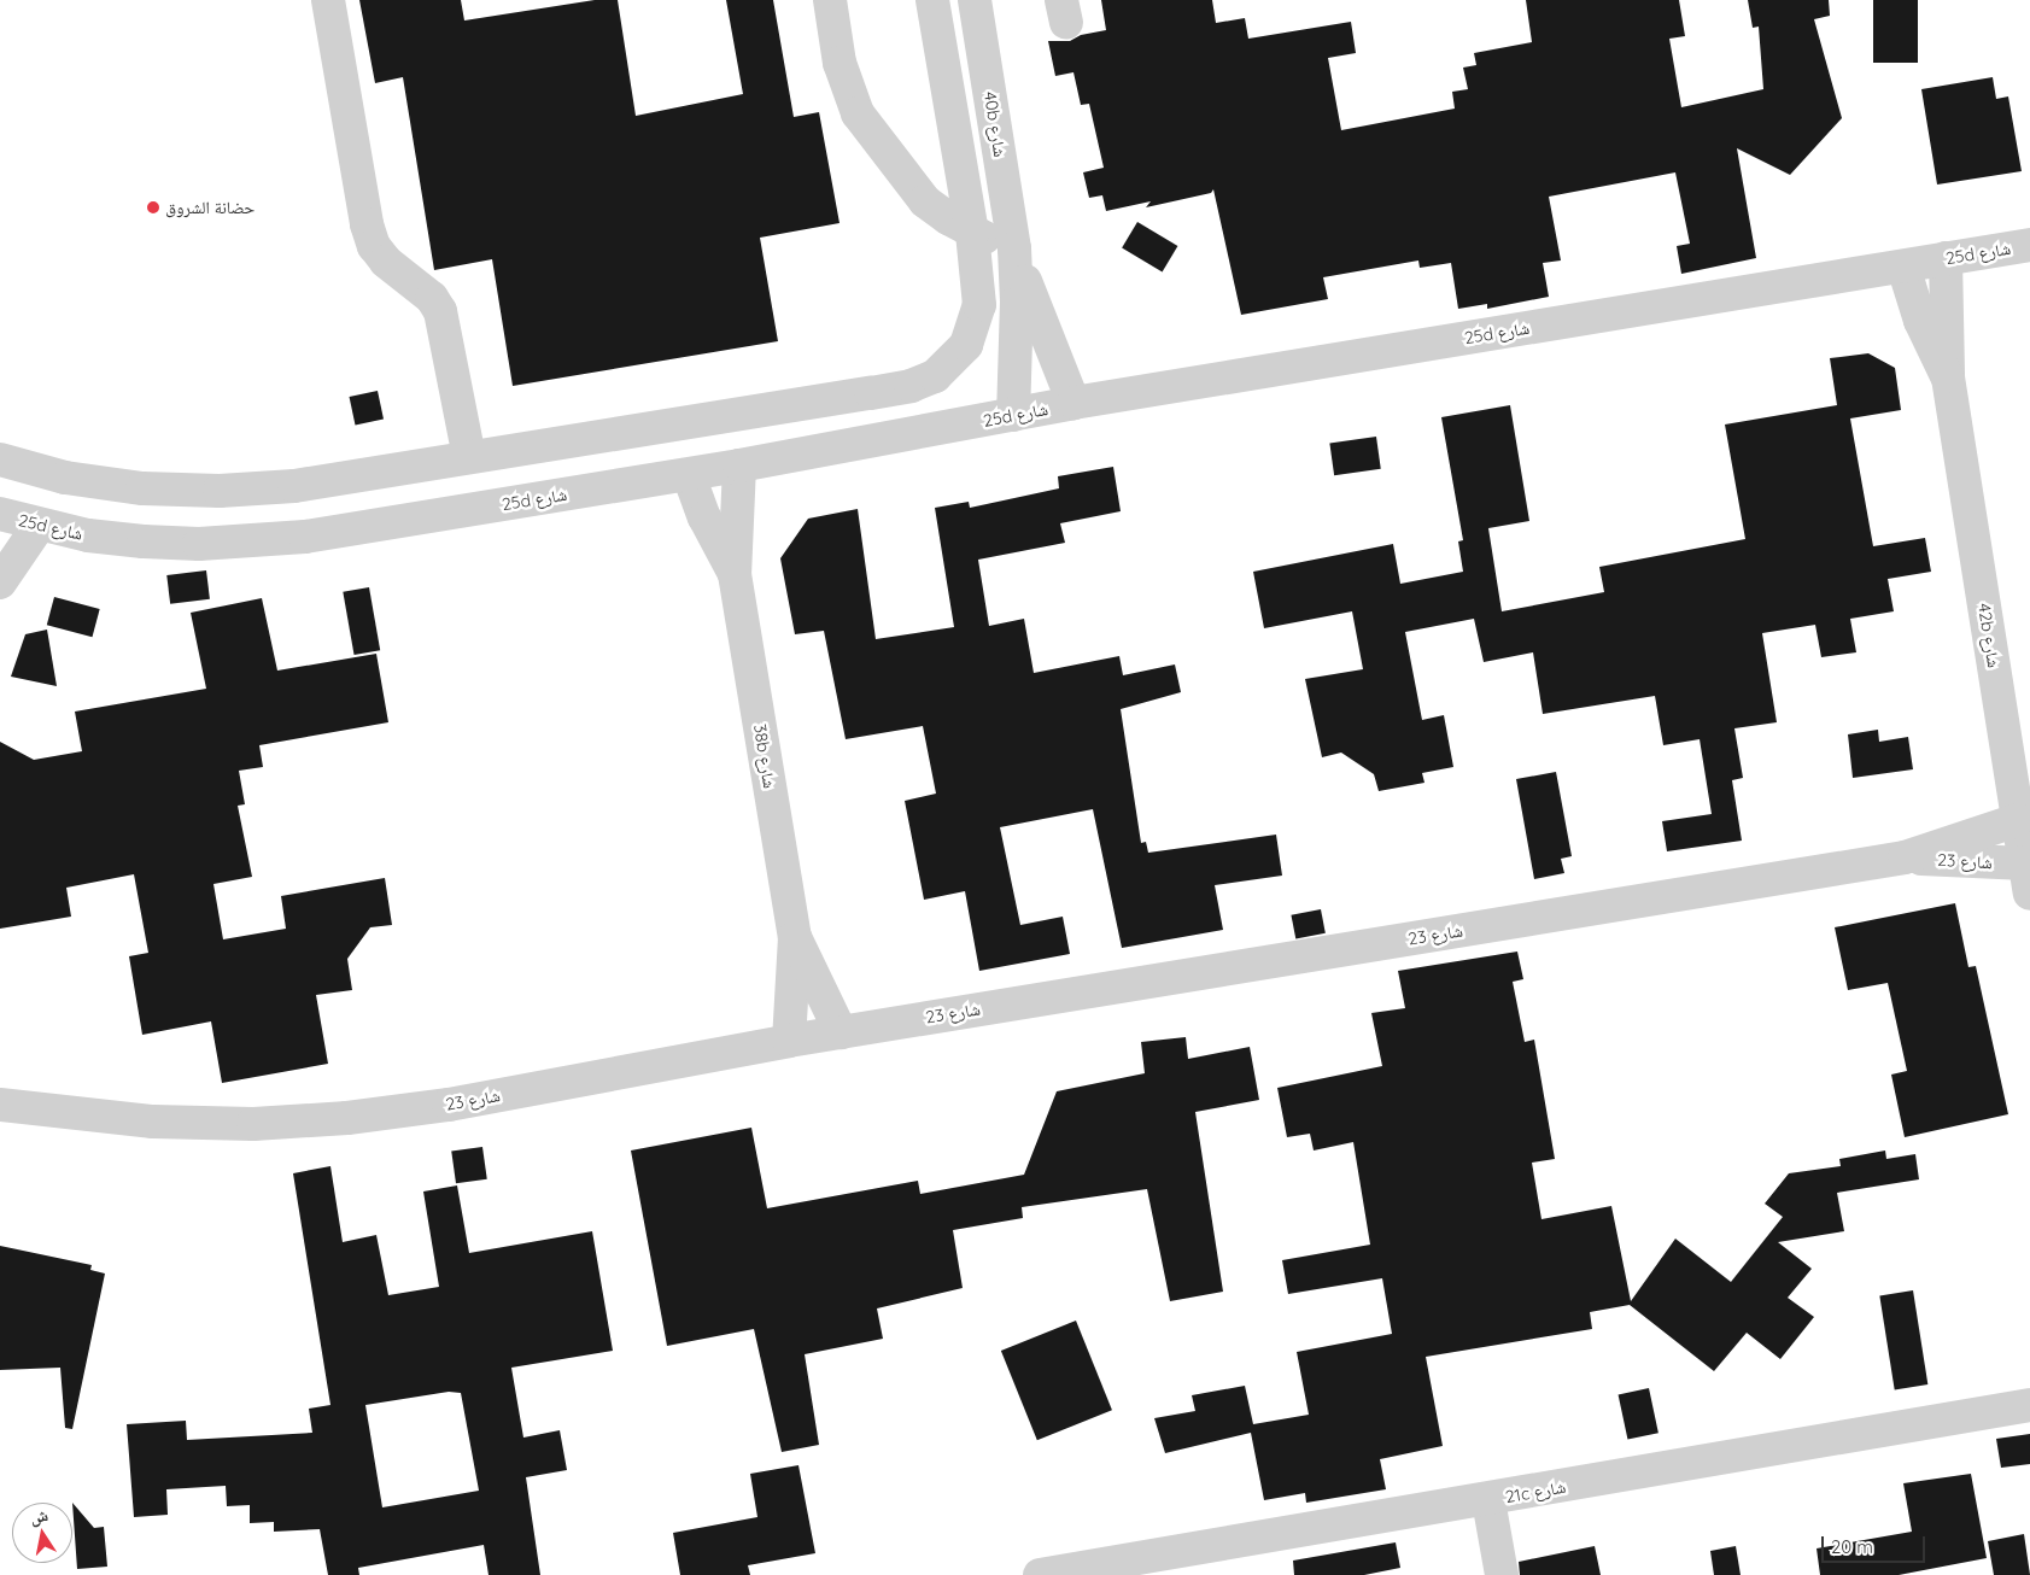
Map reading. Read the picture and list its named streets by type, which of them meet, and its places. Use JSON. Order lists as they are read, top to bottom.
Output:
{
  "streets": {
    "street": [
      "40b شارع",
      "25d شارع",
      "42b شارع",
      "38b شارع",
      "شارع 23",
      "21c شارع"
    ]
  },
  "crossings": [
    ["40b شارع", "25d شارع"],
    ["25d شارع", "42b شارع"],
    ["25d شارع", "38b شارع"],
    ["42b شارع", "شارع 23"],
    ["38b شارع", "شارع 23"]
  ],
  "places": ["حضانة الشروق"],
  "scale_bar": "20 m",
  "north": "top"
}
